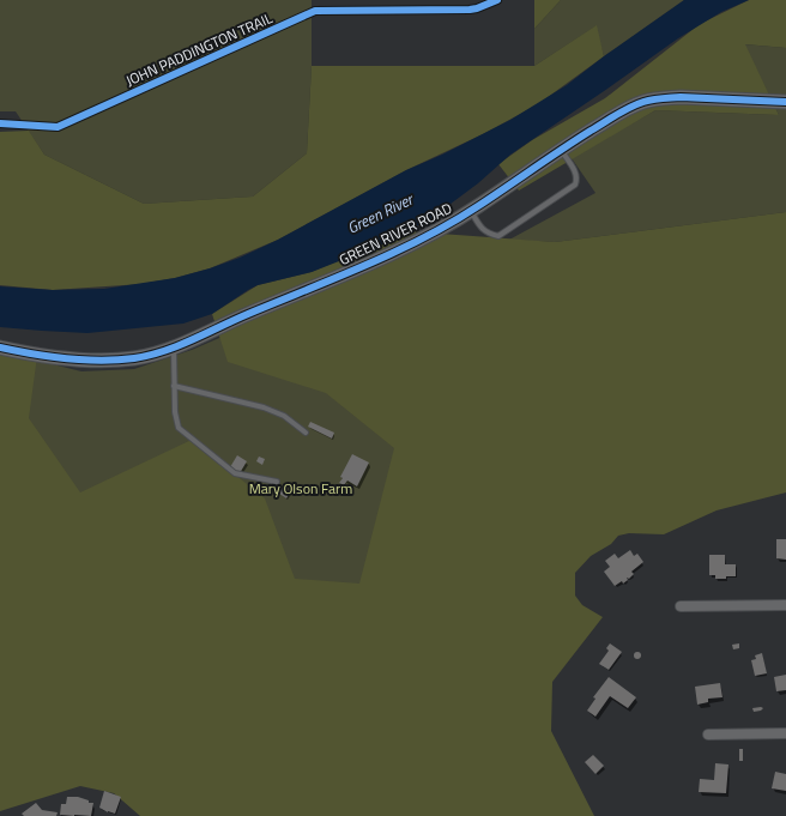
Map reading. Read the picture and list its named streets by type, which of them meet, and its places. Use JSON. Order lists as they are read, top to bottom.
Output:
{
  "streets": {
    "street": ["GREEN RIVER ROAD"],
    "cycle path": ["JOHN PADDINGTON TRAIL"]
  },
  "water": ["Green River"],
  "parks": ["Mary Olson Farm"]
}
